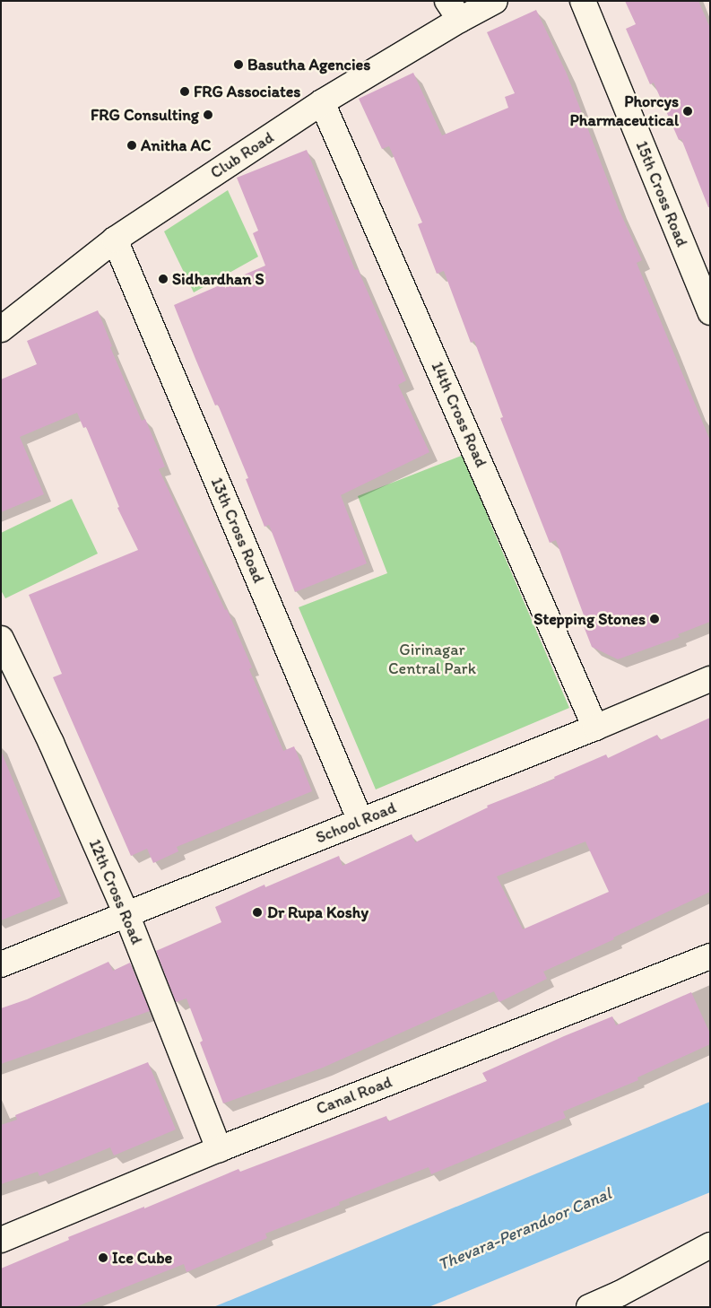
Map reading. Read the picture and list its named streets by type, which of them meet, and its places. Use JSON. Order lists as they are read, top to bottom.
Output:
{
  "streets": {
    "street": [
      "Club Road",
      "15th Cross Road",
      "14th Cross Road",
      "13th Cross Road",
      "School Road",
      "12th Cross Road",
      "Canal Road"
    ]
  },
  "crossings": [
    ["Club Road", "14th Cross Road"],
    ["Club Road", "13th Cross Road"],
    ["14th Cross Road", "School Road"],
    ["13th Cross Road", "School Road"],
    ["School Road", "12th Cross Road"],
    ["12th Cross Road", "Canal Road"]
  ],
  "water": ["Thevara-Perandoor Canal"],
  "parks": ["Girinagar Central Park"],
  "places": [
    "Basutha Agencies",
    "FRG Associates",
    "Phorcys Pharmaceutical",
    "FRG Consulting",
    "Anitha AC",
    "Sidhardhan S",
    "Stepping Stones",
    "Dr Rupa Koshy",
    "Ice Cube"
  ]
}
